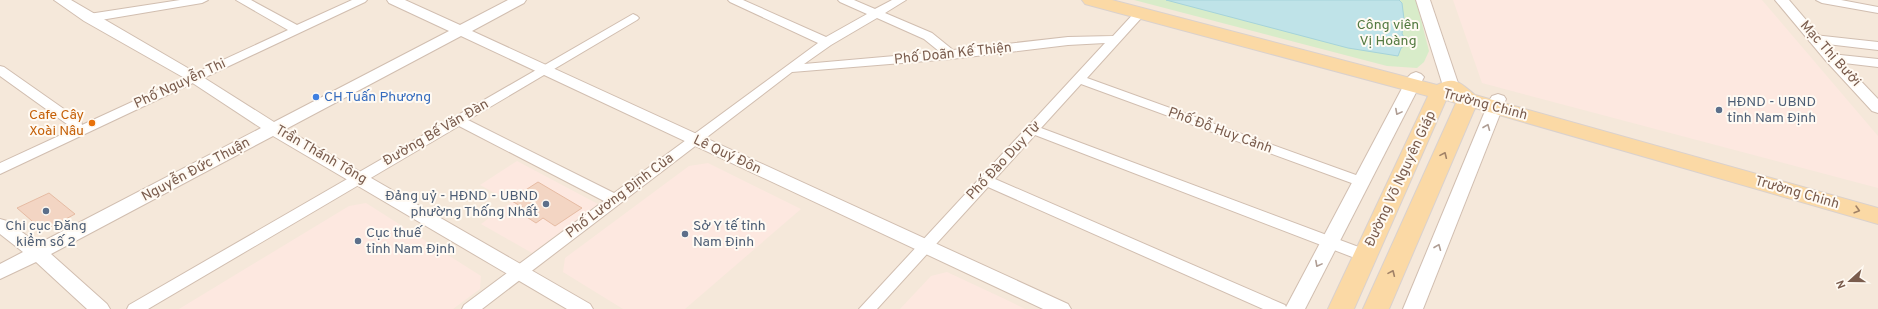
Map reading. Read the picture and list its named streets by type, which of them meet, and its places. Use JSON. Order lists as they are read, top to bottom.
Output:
{
  "streets": {
    "main road": ["Trường Chinh", "Đường Võ Nguyên Giáp"],
    "street": [
      "Phố Doãn Kế Thiện",
      "Mạc Thị Bưởi",
      "Phố Nguyễn Thi",
      "Phố Đỗ Huy Cảnh",
      "Đường Bế Văn Đàn",
      "Trần Thánh Tông",
      "Lê Quý Đôn",
      "Phố Đào Duy Từ",
      "Nguyễn Đức Thuận",
      "Phố Lương Định Của"
    ]
  },
  "crossings": [
    ["Phố Doãn Kế Thiện", "Phố Đào Duy Từ"],
    ["Phố Doãn Kế Thiện", "Phố Lương Định Của"],
    ["Phố Nguyễn Thi", "Trần Thánh Tông"],
    ["Trường Chinh", "Phố Đào Duy Từ"],
    ["Trường Chinh", "Đường Võ Nguyên Giáp"],
    ["Phố Đỗ Huy Cảnh", "Phố Đào Duy Từ"],
    ["Đường Bế Văn Đàn", "Trần Thánh Tông"],
    ["Đường Bế Văn Đàn", "Lê Quý Đôn"],
    ["Trần Thánh Tông", "Nguyễn Đức Thuận"],
    ["Trần Thánh Tông", "Phố Lương Định Của"],
    ["Lê Quý Đôn", "Phố Đào Duy Từ"],
    ["Lê Quý Đôn", "Nguyễn Đức Thuận"],
    ["Lê Quý Đôn", "Phố Lương Định Của"]
  ],
  "parks": ["Công viên Vị Hoàng"],
  "places": [
    "CH Tuấn Phương",
    "HĐND - UBND tỉnh Nam Định",
    "Cafe Cây Xoài Nâu",
    "Đảng uỷ - HĐND - UBND phường Thống Nhất",
    "Chi cục Đăng kiểm số 2",
    "Sở Y tế tỉnh Nam Định",
    "Cục thuế tỉnh Nam Định"
  ],
  "north": "left"
}
